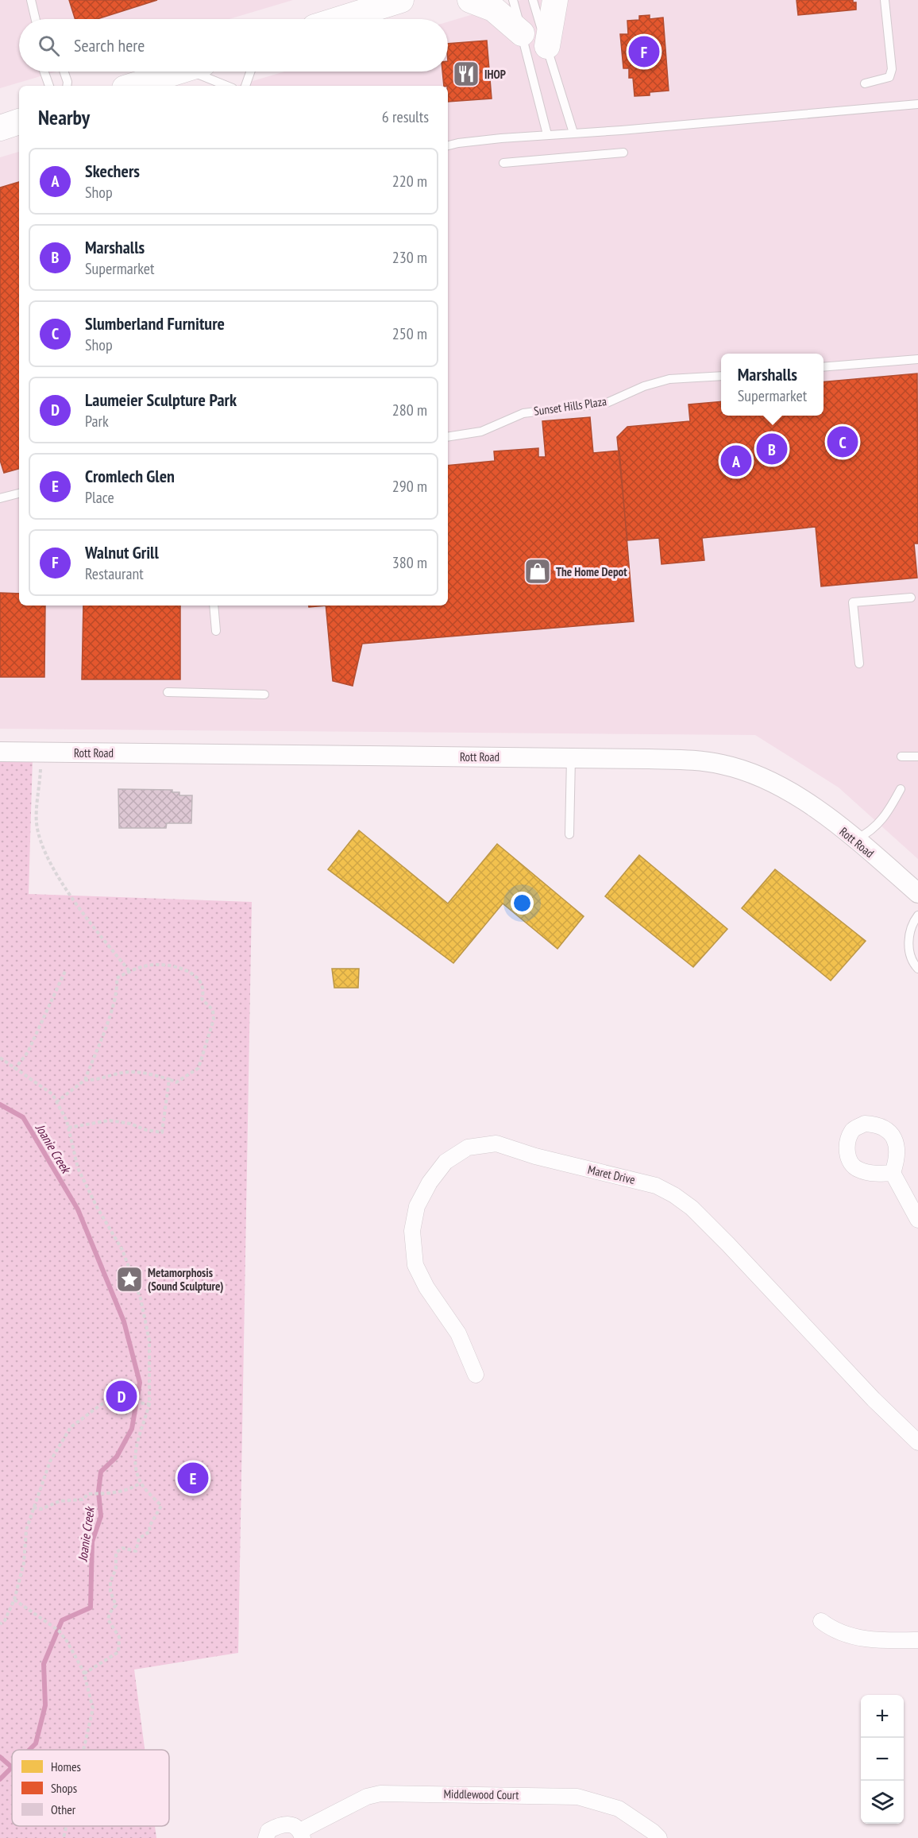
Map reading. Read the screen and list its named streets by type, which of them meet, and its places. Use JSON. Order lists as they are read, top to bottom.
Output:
{
  "streets": {
    "street": ["Rott Road", "Maret Drive", "Middlewood Court"],
    "lane": ["Sunset Hills Plaza"]
  },
  "water": ["Joanie Creek"],
  "places": {
    "restaurant": ["IHOP"],
    "shop": ["The Home Depot"],
    "place": ["Metamorphosis (Sound Sculpture)"]
  },
  "legend": ["Homes", "Shops", "Other"],
  "page": {
    "search": "Search here",
    "pins": [
      "F",
      "C",
      "B",
      "A",
      "D",
      "E"
    ],
    "heading": ["Nearby", "6 results"],
    "list": [
      {
        "mark": "A",
        "name": "Skechers",
        "note": "Shop",
        "value": "220 m"
      },
      {
        "mark": "B",
        "name": "Marshalls",
        "note": "Supermarket",
        "value": "230 m"
      },
      {
        "mark": "C",
        "name": "Slumberland Furniture",
        "note": "Shop",
        "value": "250 m"
      },
      {
        "mark": "D",
        "name": "Laumeier Sculpture Park",
        "note": "Park",
        "value": "280 m"
      },
      {
        "mark": "E",
        "name": "Cromlech Glen",
        "note": "Place",
        "value": "290 m"
      },
      {
        "mark": "F",
        "name": "Walnut Grill",
        "note": "Restaurant",
        "value": "380 m"
      }
    ],
    "popup": ["Marshalls", "Supermarket"],
    "map_buttons": ["+", "−"]
  }
}
